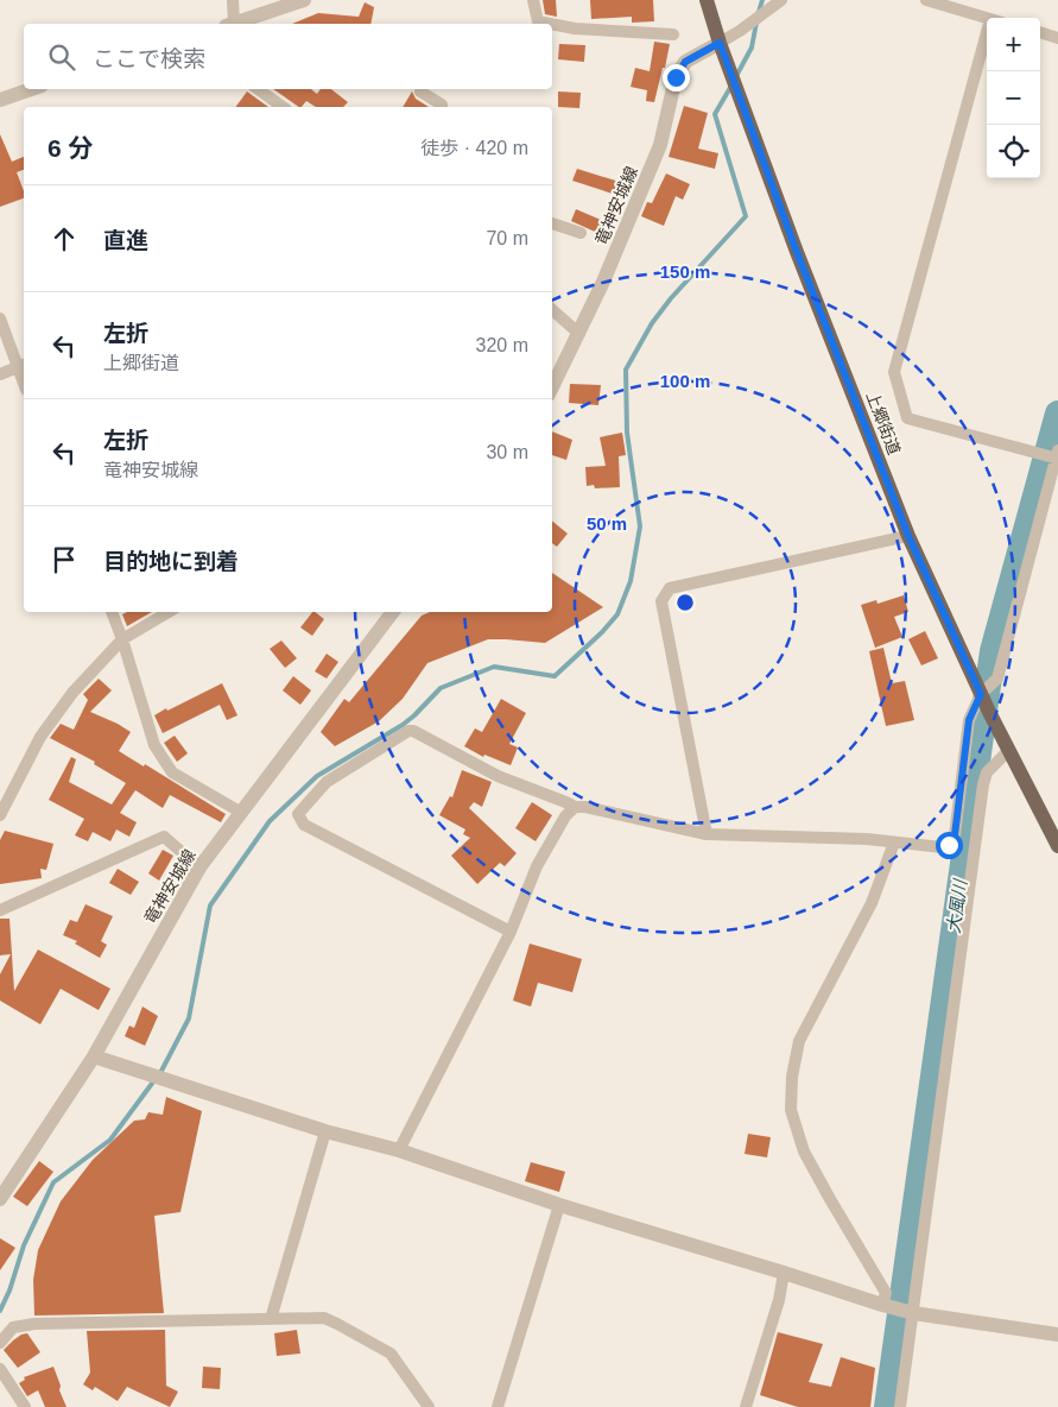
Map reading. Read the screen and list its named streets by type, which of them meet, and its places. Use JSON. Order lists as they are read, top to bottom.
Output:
{
  "streets": {
    "main road": ["上郷街道"],
    "street": ["竜神安城線"]
  },
  "crossings": [
    ["竜神安城線", "上郷街道"]
  ],
  "water": ["大風川"],
  "page": {
    "map_buttons": ["+", "−"],
    "search": "ここで検索",
    "heading": ["6 分", "徒歩 · 420 m"],
    "list": [
      ["直進", "70 m"],
      ["左折", "上郷街道", "320 m"],
      ["左折", "竜神安城線", "30 m"],
      "目的地に到着"
    ]
  },
  "rings": ["150 m", "100 m", "50 m"]
}
